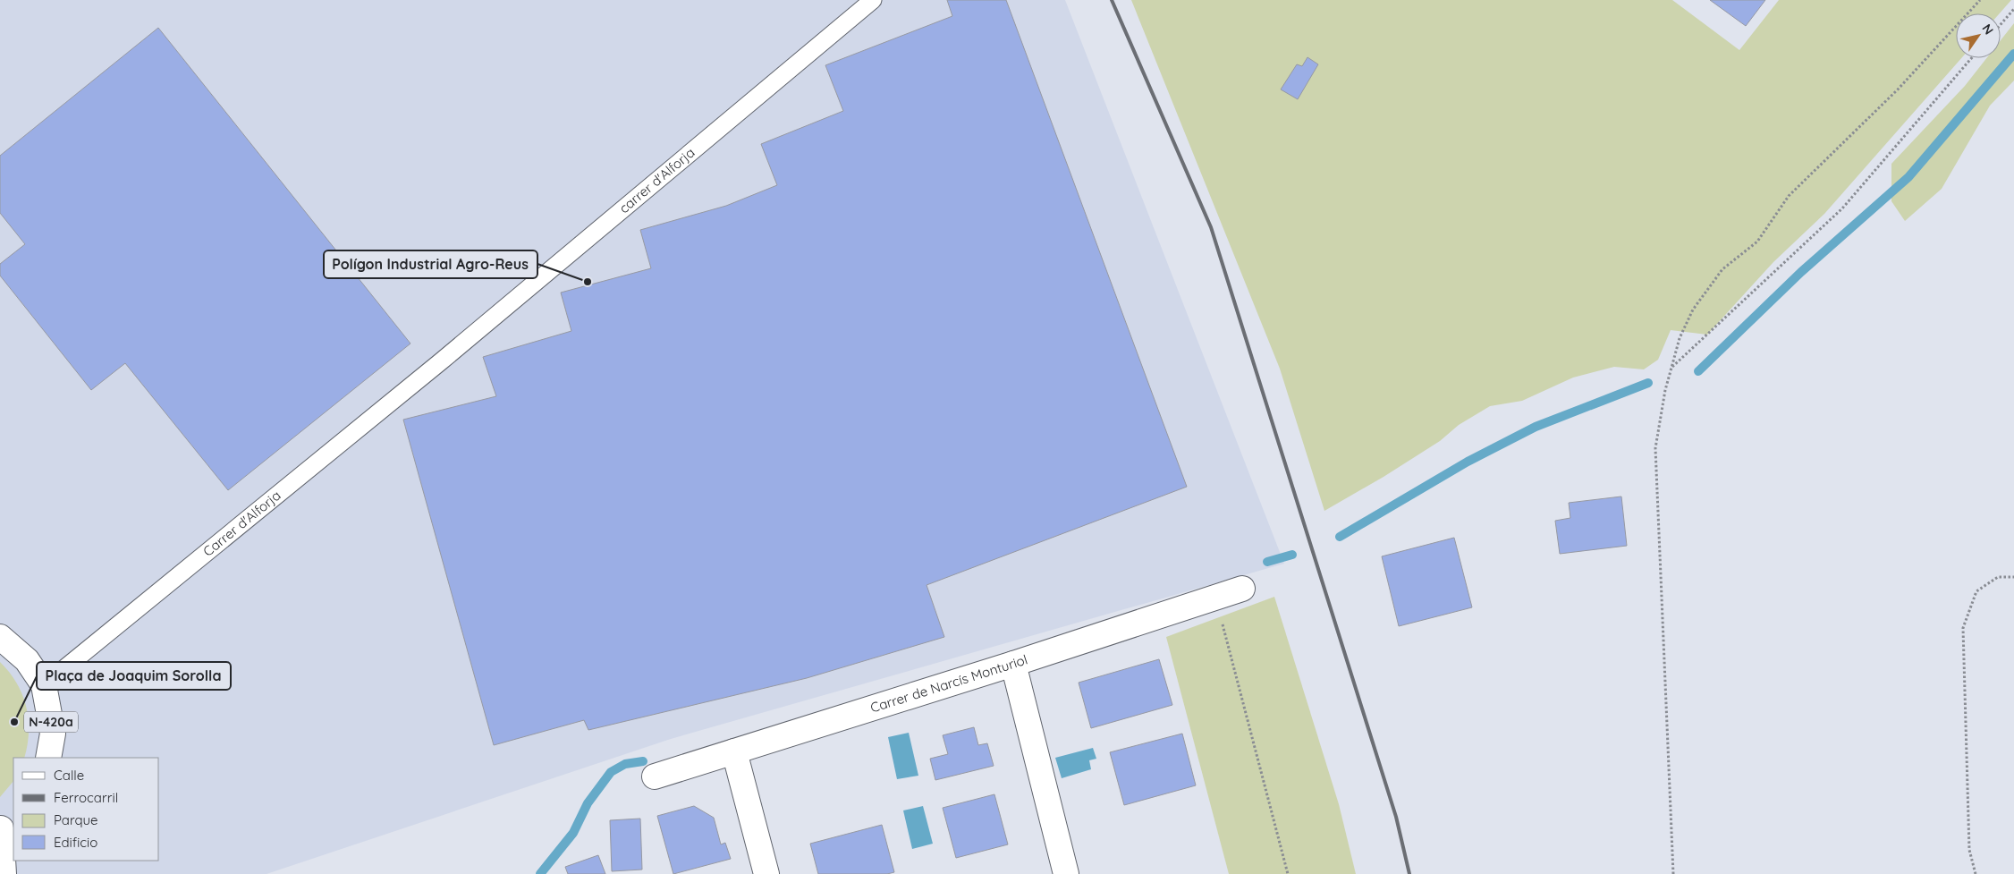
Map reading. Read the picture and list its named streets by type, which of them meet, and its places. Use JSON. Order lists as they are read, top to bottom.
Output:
{
  "streets": {
    "street": ["Carrer de Narcís Monturiol", "N-420a"],
    "lane": ["carrer d'Alforja", "Carrer d'Alforja"]
  },
  "crossings": [
    ["carrer d'Alforja", "Carrer d'Alforja"],
    ["Carrer d'Alforja", "N-420a"]
  ],
  "places": ["Polígon Industrial Agro-Reus", "Plaça de Joaquim Sorolla"],
  "legend": [
    "Calle",
    "Ferrocarril",
    "Parque",
    "Edificio"
  ],
  "north": "top right"
}
